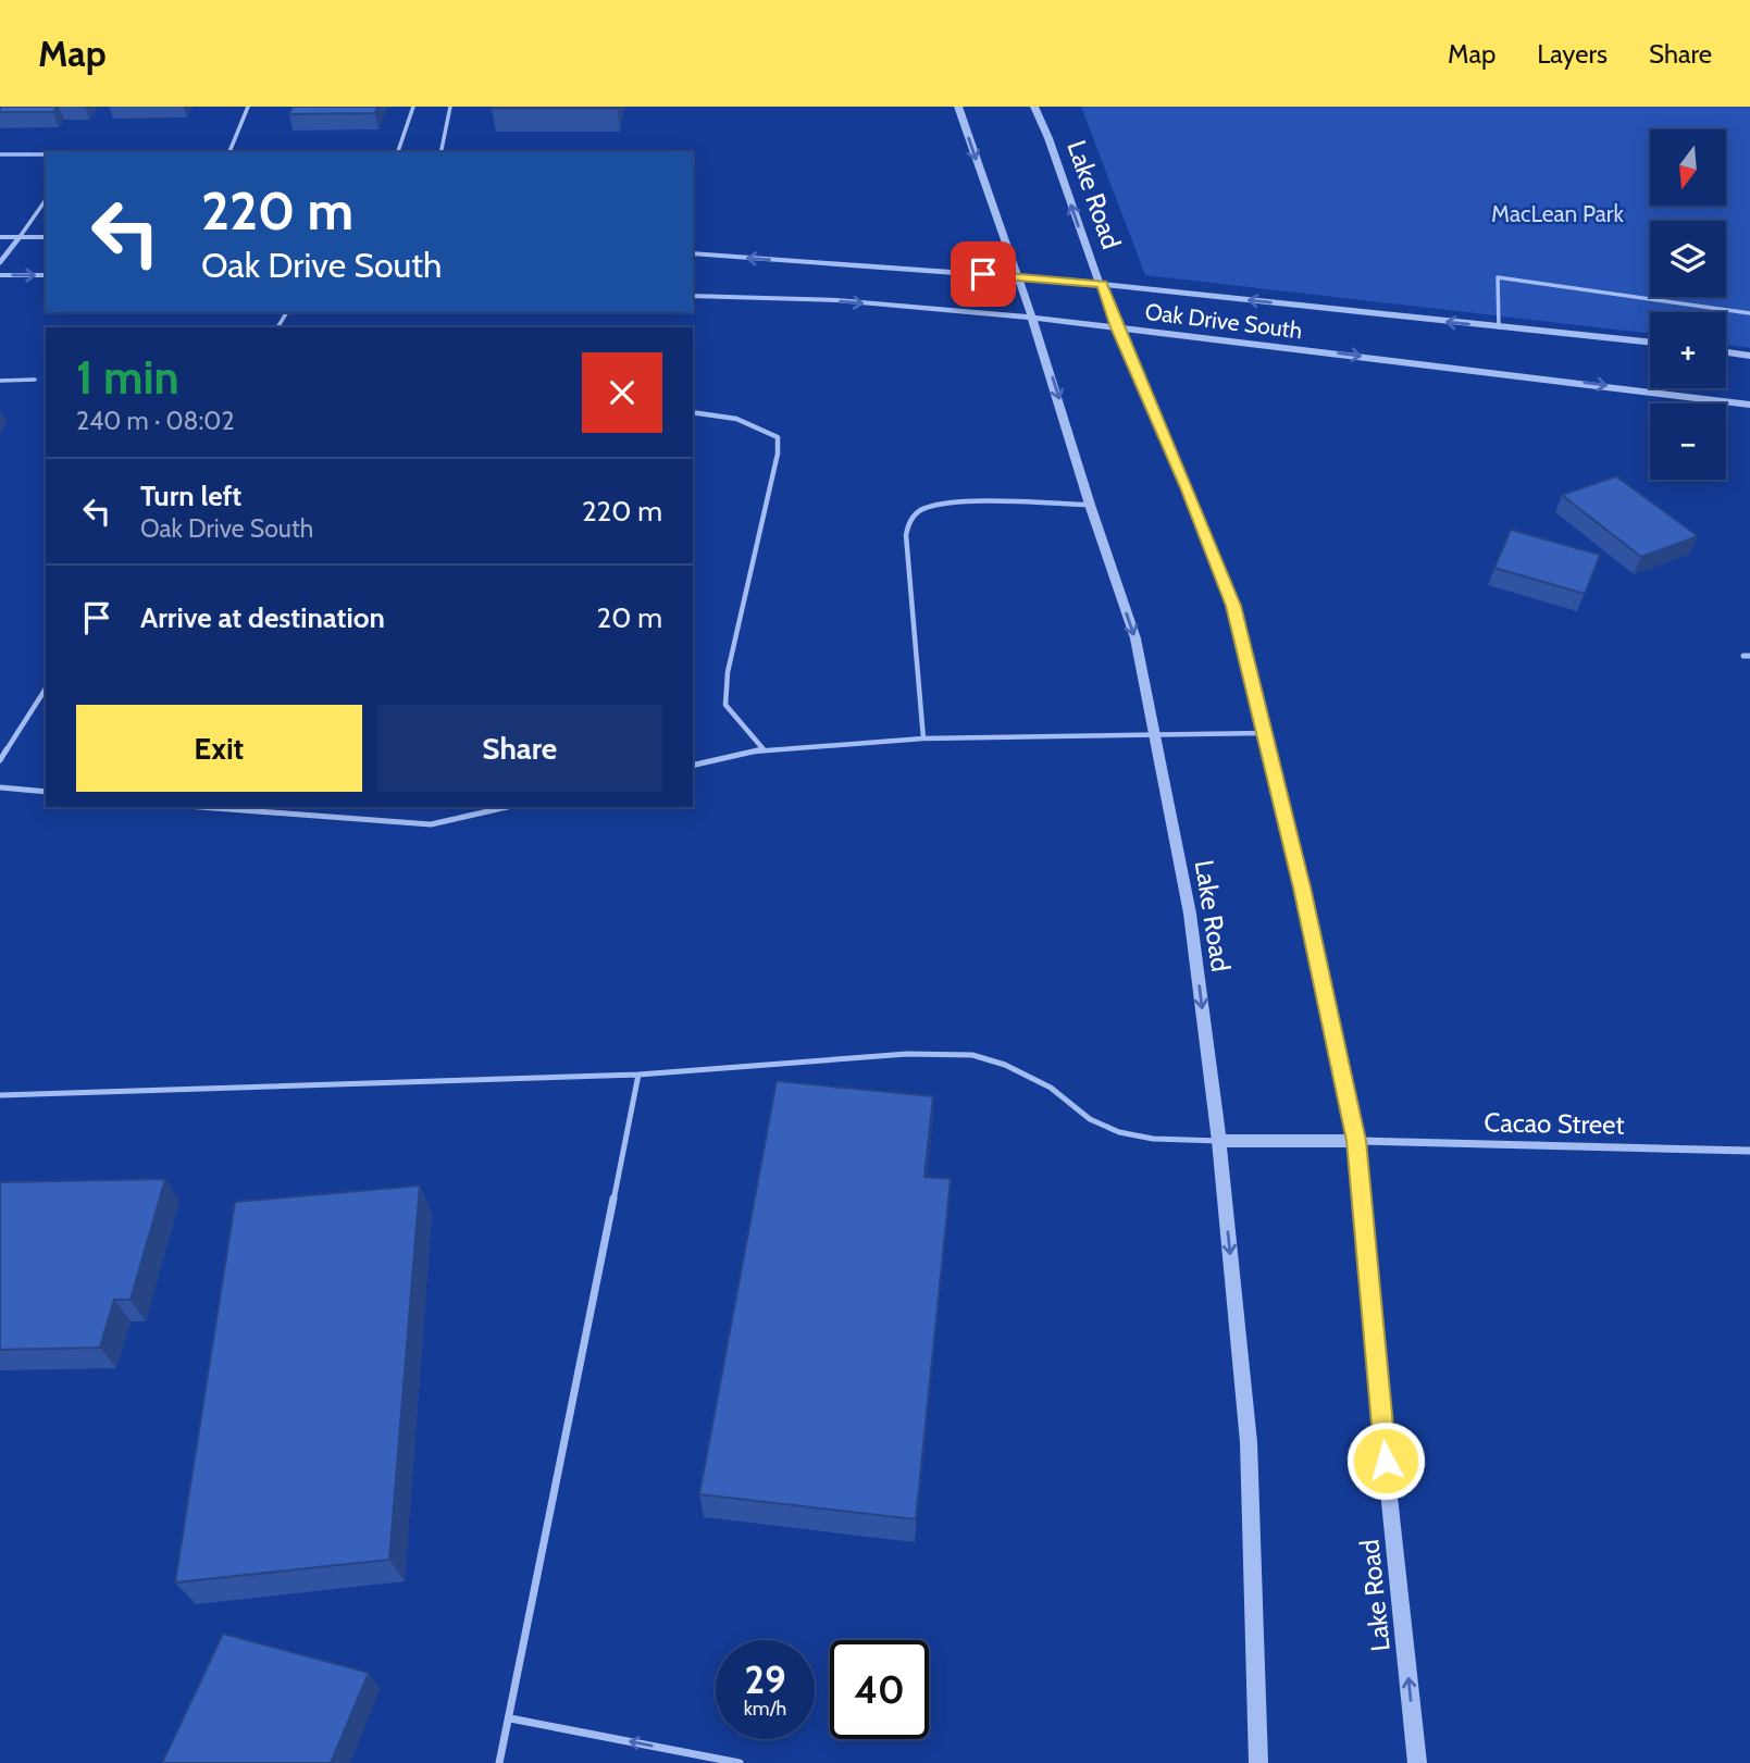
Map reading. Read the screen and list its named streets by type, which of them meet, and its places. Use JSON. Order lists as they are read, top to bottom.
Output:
{
  "streets": {
    "street": ["Lake Road", "Oak Drive South", "Cacao Street"]
  },
  "crossings": [
    ["Lake Road", "Oak Drive South"],
    ["Lake Road", "Cacao Street"]
  ],
  "parks": ["MacLean Park"],
  "north": "bottom",
  "page": {
    "header": "Map",
    "nav": ["Map", "Layers", "Share"],
    "map_buttons": ["+", "−"],
    "turn": ["220 m", "Oak Drive South"],
    "heading": ["1 min", "240 m · 08:02"],
    "list": [
      {
        "name": "Turn left",
        "note": "Oak Drive South",
        "value": "220 m"
      },
      {
        "name": "Arrive at destination",
        "value": "20 m"
      }
    ],
    "buttons": ["Exit", "Share"],
    "speed": "29 km/h",
    "limit": "40"
  }
}
